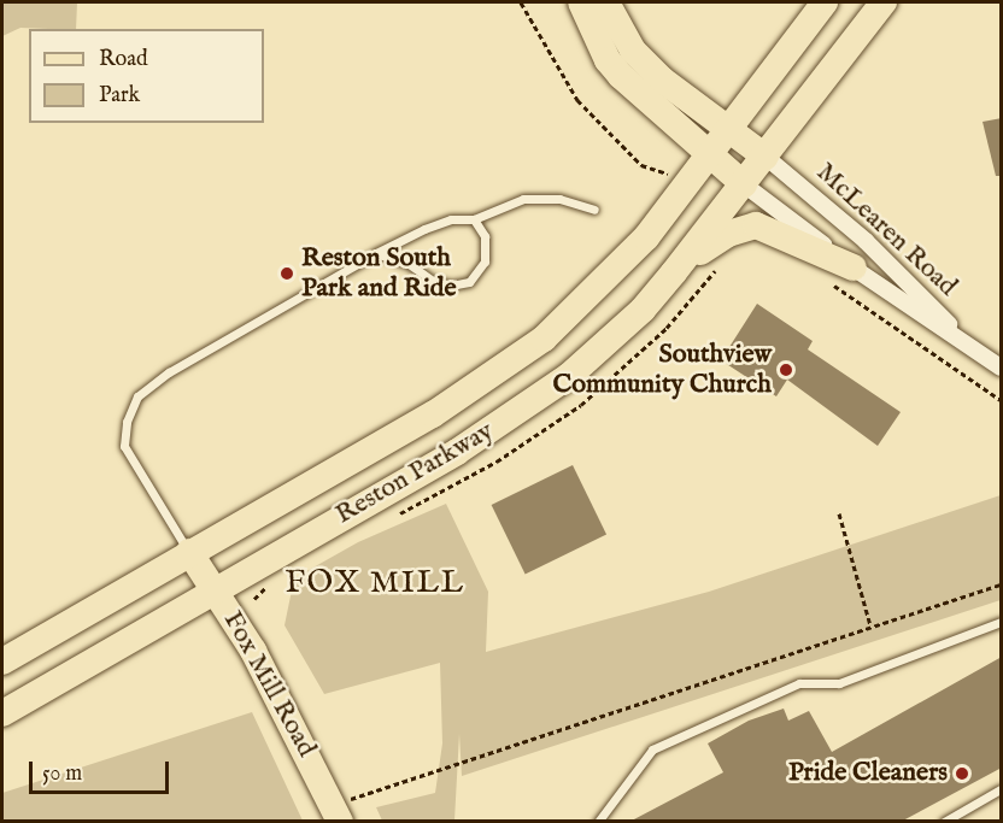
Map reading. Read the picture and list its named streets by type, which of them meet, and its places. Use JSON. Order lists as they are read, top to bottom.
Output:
{
  "streets": {
    "main road": ["Reston Parkway", "Fox Mill Road"],
    "street": ["McLearen Road"]
  },
  "crossings": [
    ["McLearen Road", "Reston Parkway"],
    ["Reston Parkway", "Fox Mill Road"]
  ],
  "districts": ["FOX MILL"],
  "places": ["Reston South Park and Ride", "Southview Community Church", "Pride Cleaners"],
  "legend": ["Road", "Park"],
  "scale_bar": "50 m"
}
